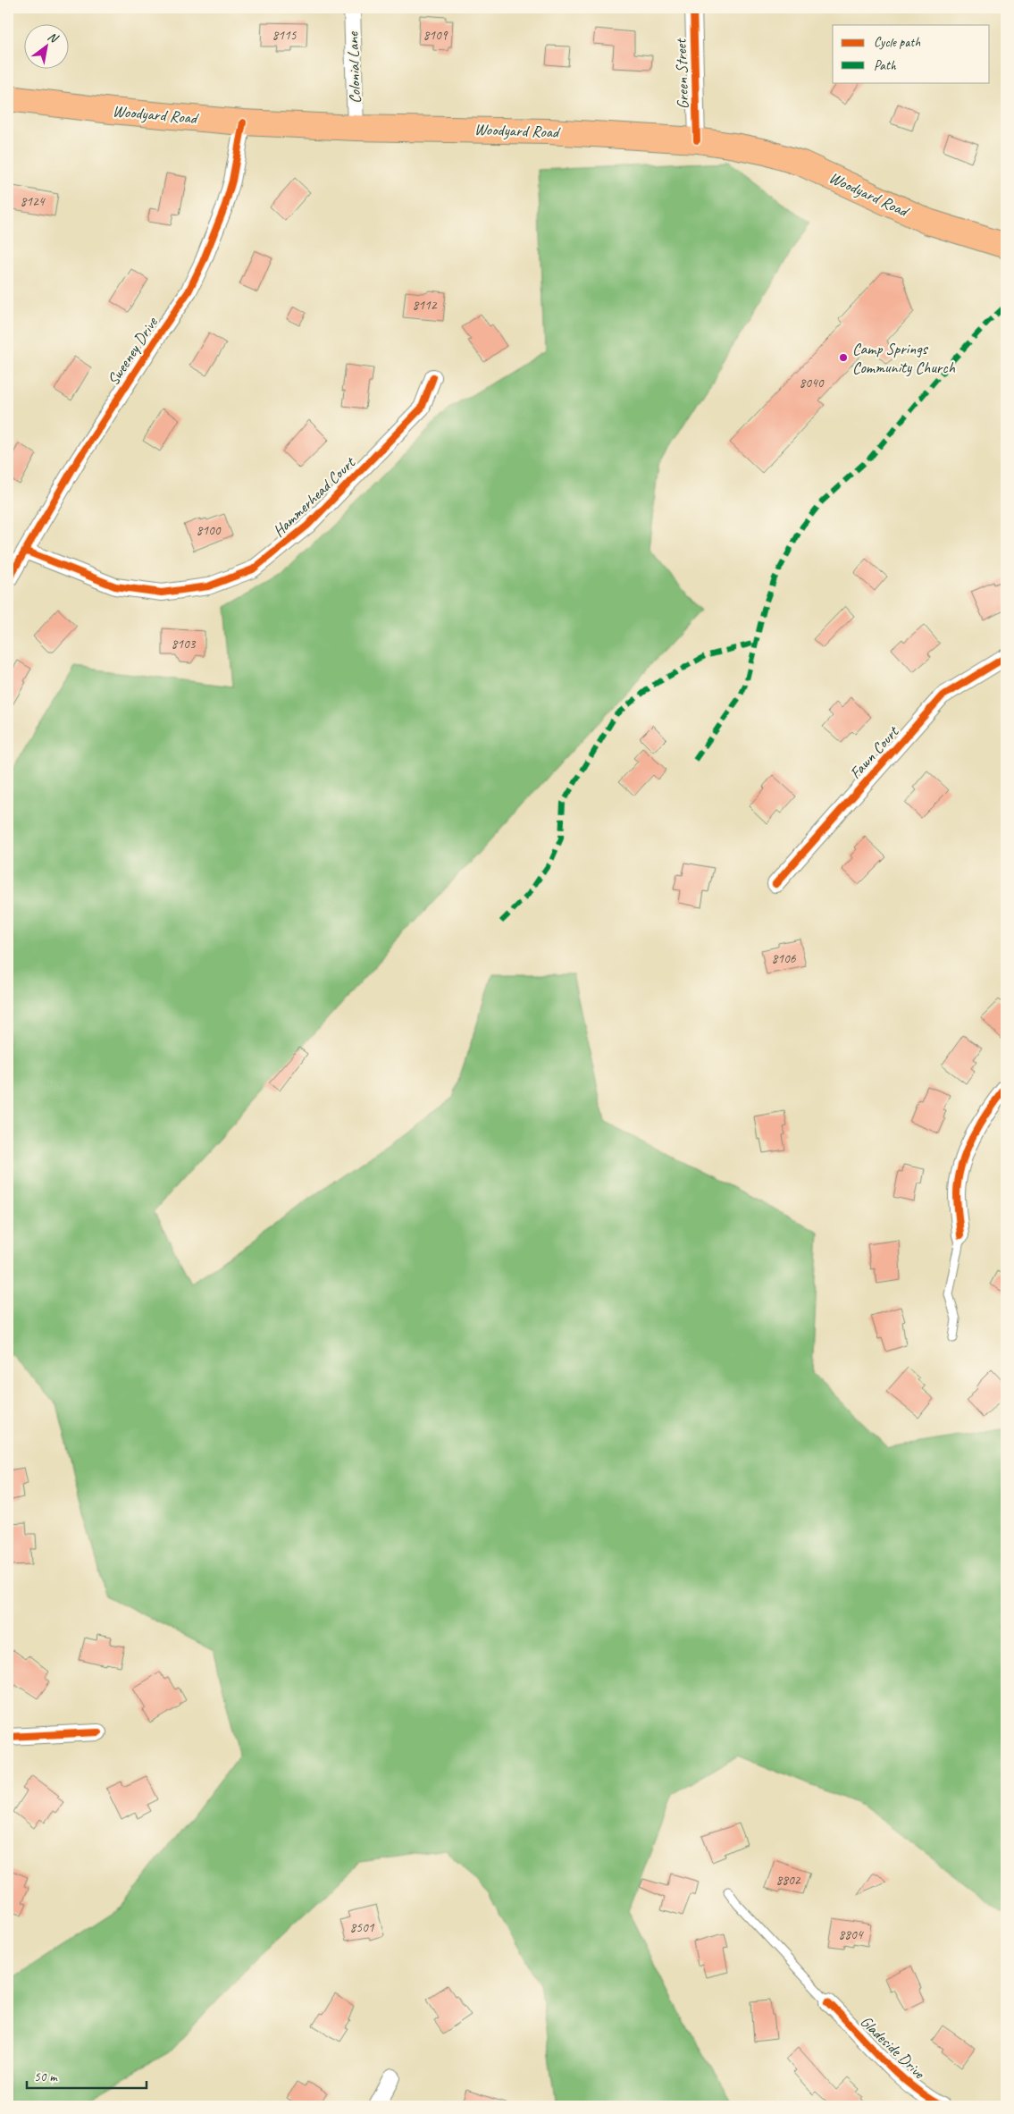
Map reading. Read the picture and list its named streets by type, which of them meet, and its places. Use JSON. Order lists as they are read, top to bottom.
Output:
{
  "streets": {
    "main road": ["Woodyard Road"],
    "street": [
      "Colonial Lane",
      "Green Street",
      "Sweeney Drive",
      "Hammerhead Court",
      "Fawn Court",
      "Gladeside Drive"
    ]
  },
  "crossings": [
    ["Colonial Lane", "Woodyard Road"],
    ["Green Street", "Woodyard Road"],
    ["Woodyard Road", "Sweeney Drive"],
    ["Sweeney Drive", "Hammerhead Court"]
  ],
  "places": ["Camp Springs Community Church"],
  "house_numbers": [
    "8115",
    "8109",
    "8124",
    "8112",
    "8040",
    "8100",
    "8103",
    "8106",
    "8802",
    "8501",
    "8804"
  ],
  "legend": ["Cycle path", "Path"],
  "scale_bar": "50 m",
  "north": "top right"
}
